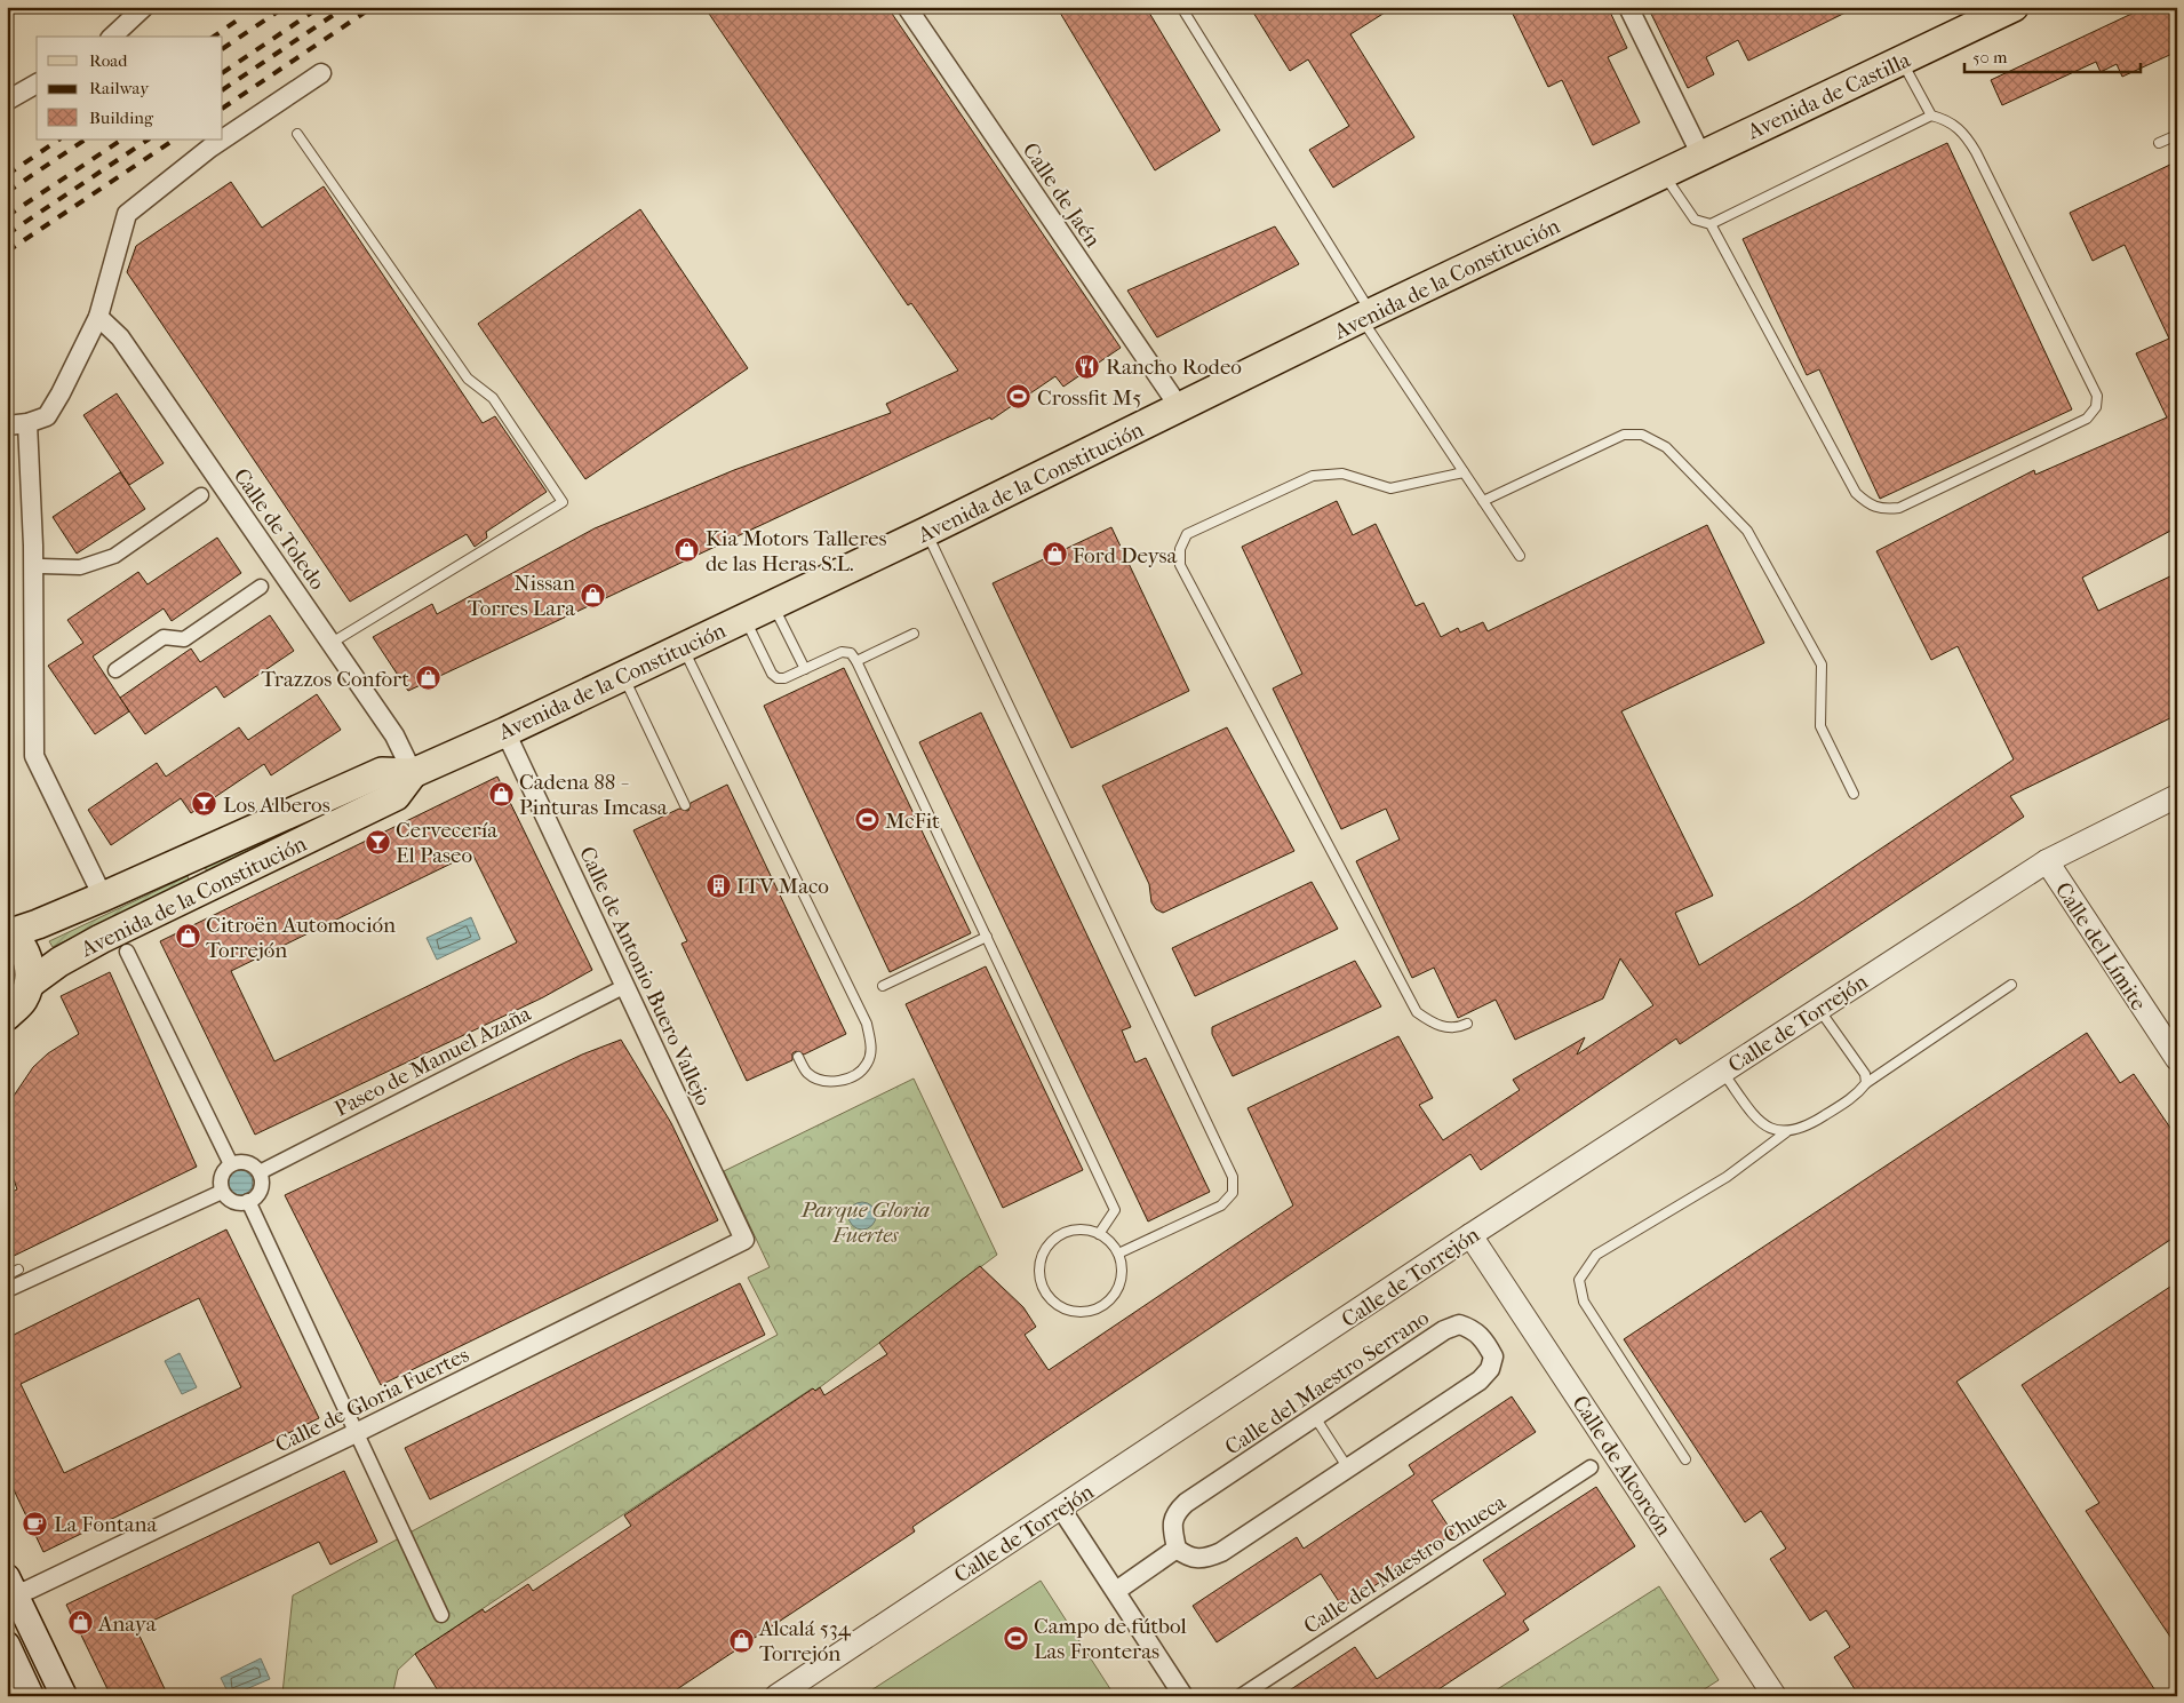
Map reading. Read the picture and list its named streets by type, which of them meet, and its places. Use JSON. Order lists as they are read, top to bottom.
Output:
{
  "streets": {
    "main road": ["Avenida de Castilla", "Avenida de la Constitución"],
    "street": [
      "Calle de Jaén",
      "Calle de Toledo",
      "Calle del Límite",
      "Calle de Antonio Buero Vallejo",
      "Calle de Torrejón",
      "Paseo de Manuel Azaña",
      "Calle del Maestro Serrano",
      "Calle de Gloria Fuertes",
      "Calle de Alcorcón",
      "Calle del Maestro Chueca"
    ]
  },
  "crossings": [
    ["Avenida de Castilla", "Avenida de la Constitución"],
    ["Calle de Jaén", "Avenida de la Constitución"],
    ["Avenida de la Constitución", "Calle de Toledo"],
    ["Avenida de la Constitución", "Calle de Antonio Buero Vallejo"],
    ["Calle del Límite", "Calle de Torrejón"],
    ["Calle de Antonio Buero Vallejo", "Paseo de Manuel Azaña"],
    ["Calle de Antonio Buero Vallejo", "Calle de Gloria Fuertes"],
    ["Calle de Torrejón", "Calle de Alcorcón"]
  ],
  "parks": ["Parque Gloria Fuertes"],
  "places": {
    "restaurant": ["Rancho Rodeo"],
    "sports": ["Crossfit M5", "McFit", "Campo de fútbol Las Fronteras"],
    "shop": [
      "Kia Motors Talleres de las Heras S.L.",
      "Ford Deysa",
      "Nissan Torres Lara",
      "Trazzos Confort",
      "Cadena 88 - Pinturas Imcasa",
      "Citroën Automoción Torrejón",
      "Anaya",
      "Alcalá 534 Torrejón"
    ],
    "bar": ["Los Alberos", "Cervecería El Paseo"],
    "building": ["ITV Maco"],
    "cafe": ["La Fontana"]
  },
  "legend": ["Road", "Railway", "Building"],
  "scale_bar": "50 m"
}
